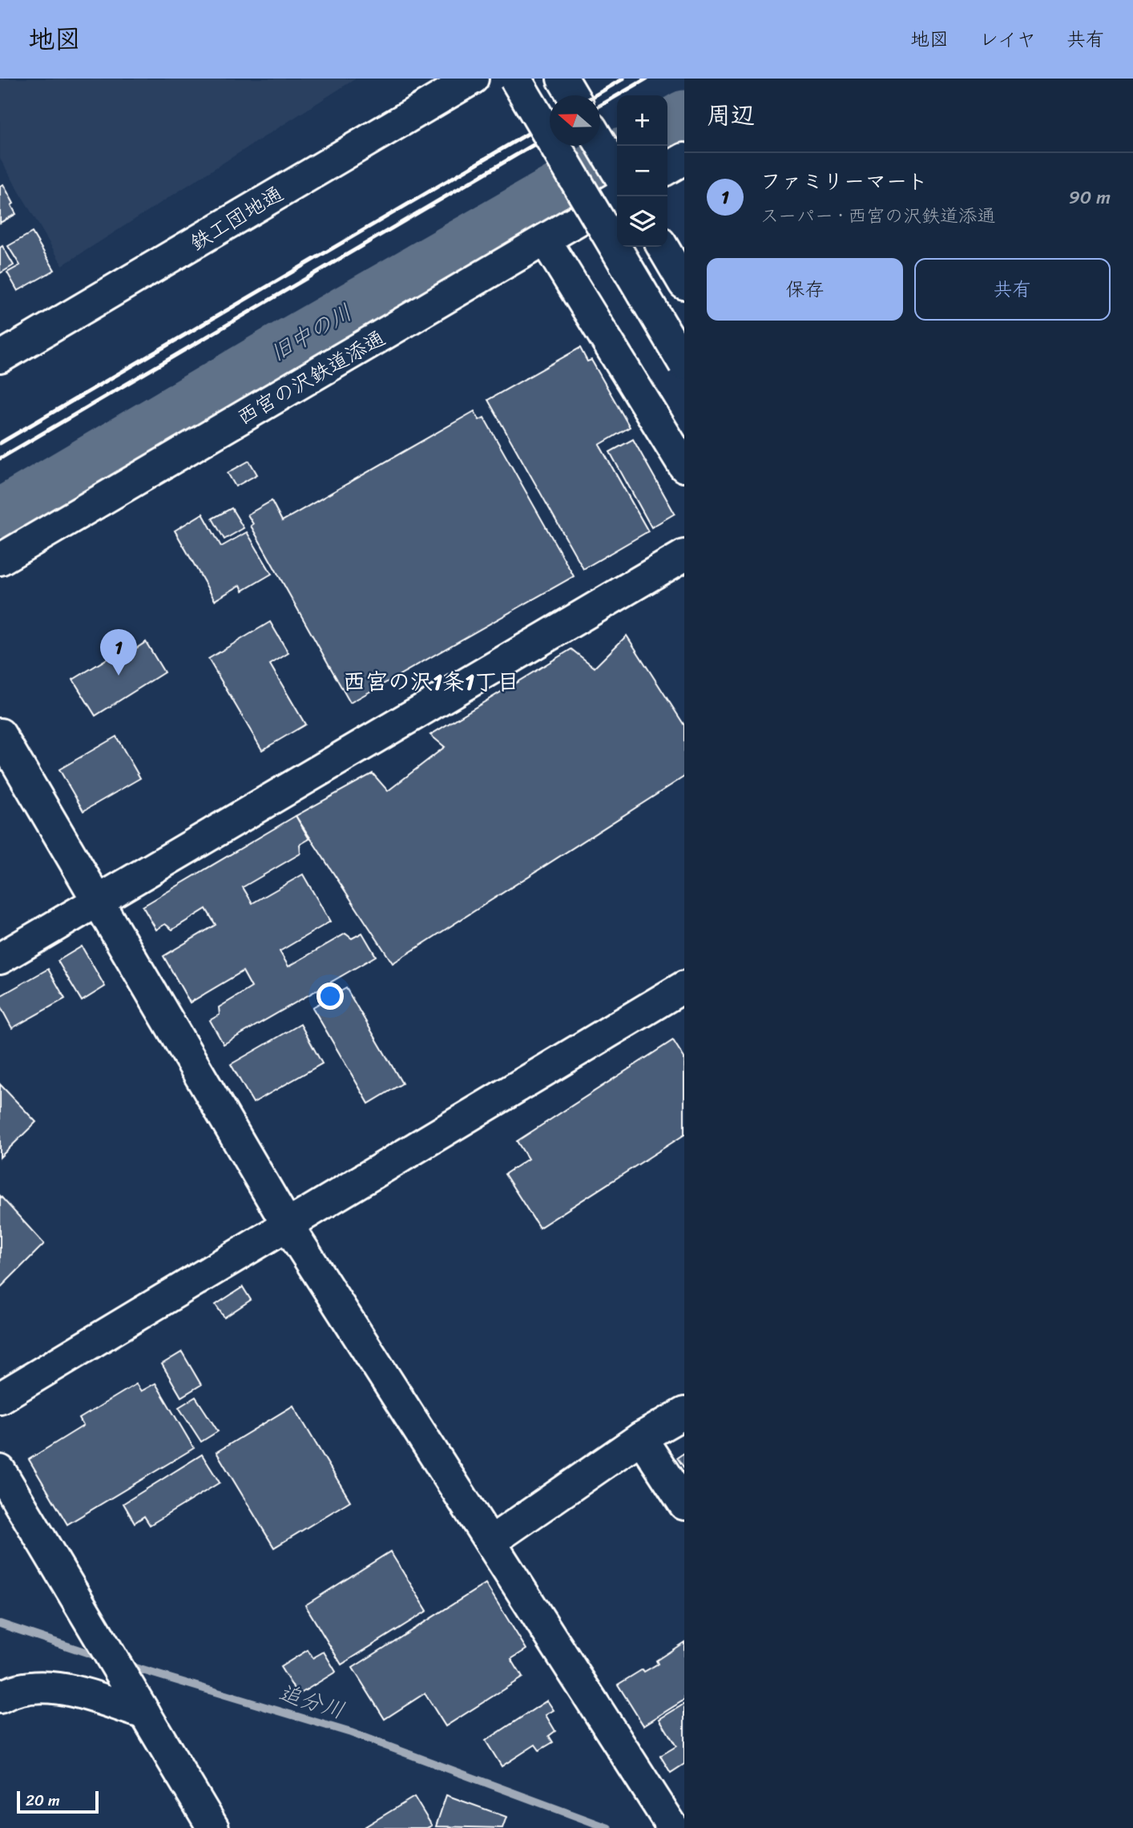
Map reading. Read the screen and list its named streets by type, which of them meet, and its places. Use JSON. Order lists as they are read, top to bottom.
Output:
{
  "streets": {
    "street": ["鉄工団地通", "西宮の沢鉄道添通"]
  },
  "districts": ["西宮の沢1条1丁目"],
  "water": ["旧中の川", "追分川"],
  "scale_bar": "20 m",
  "north": "left",
  "page": {
    "header": "地図",
    "nav": ["地図", "レイヤ", "共有"],
    "heading": "周辺",
    "map_buttons": ["+", "−"],
    "list": [
      {
        "mark": "1",
        "name": "ファミリーマート",
        "note": "スーパー · 西宮の沢鉄道添通",
        "value": "90 m"
      }
    ],
    "buttons": ["保存", "共有"],
    "pins": "1",
    "scale": "20 m"
  }
}
